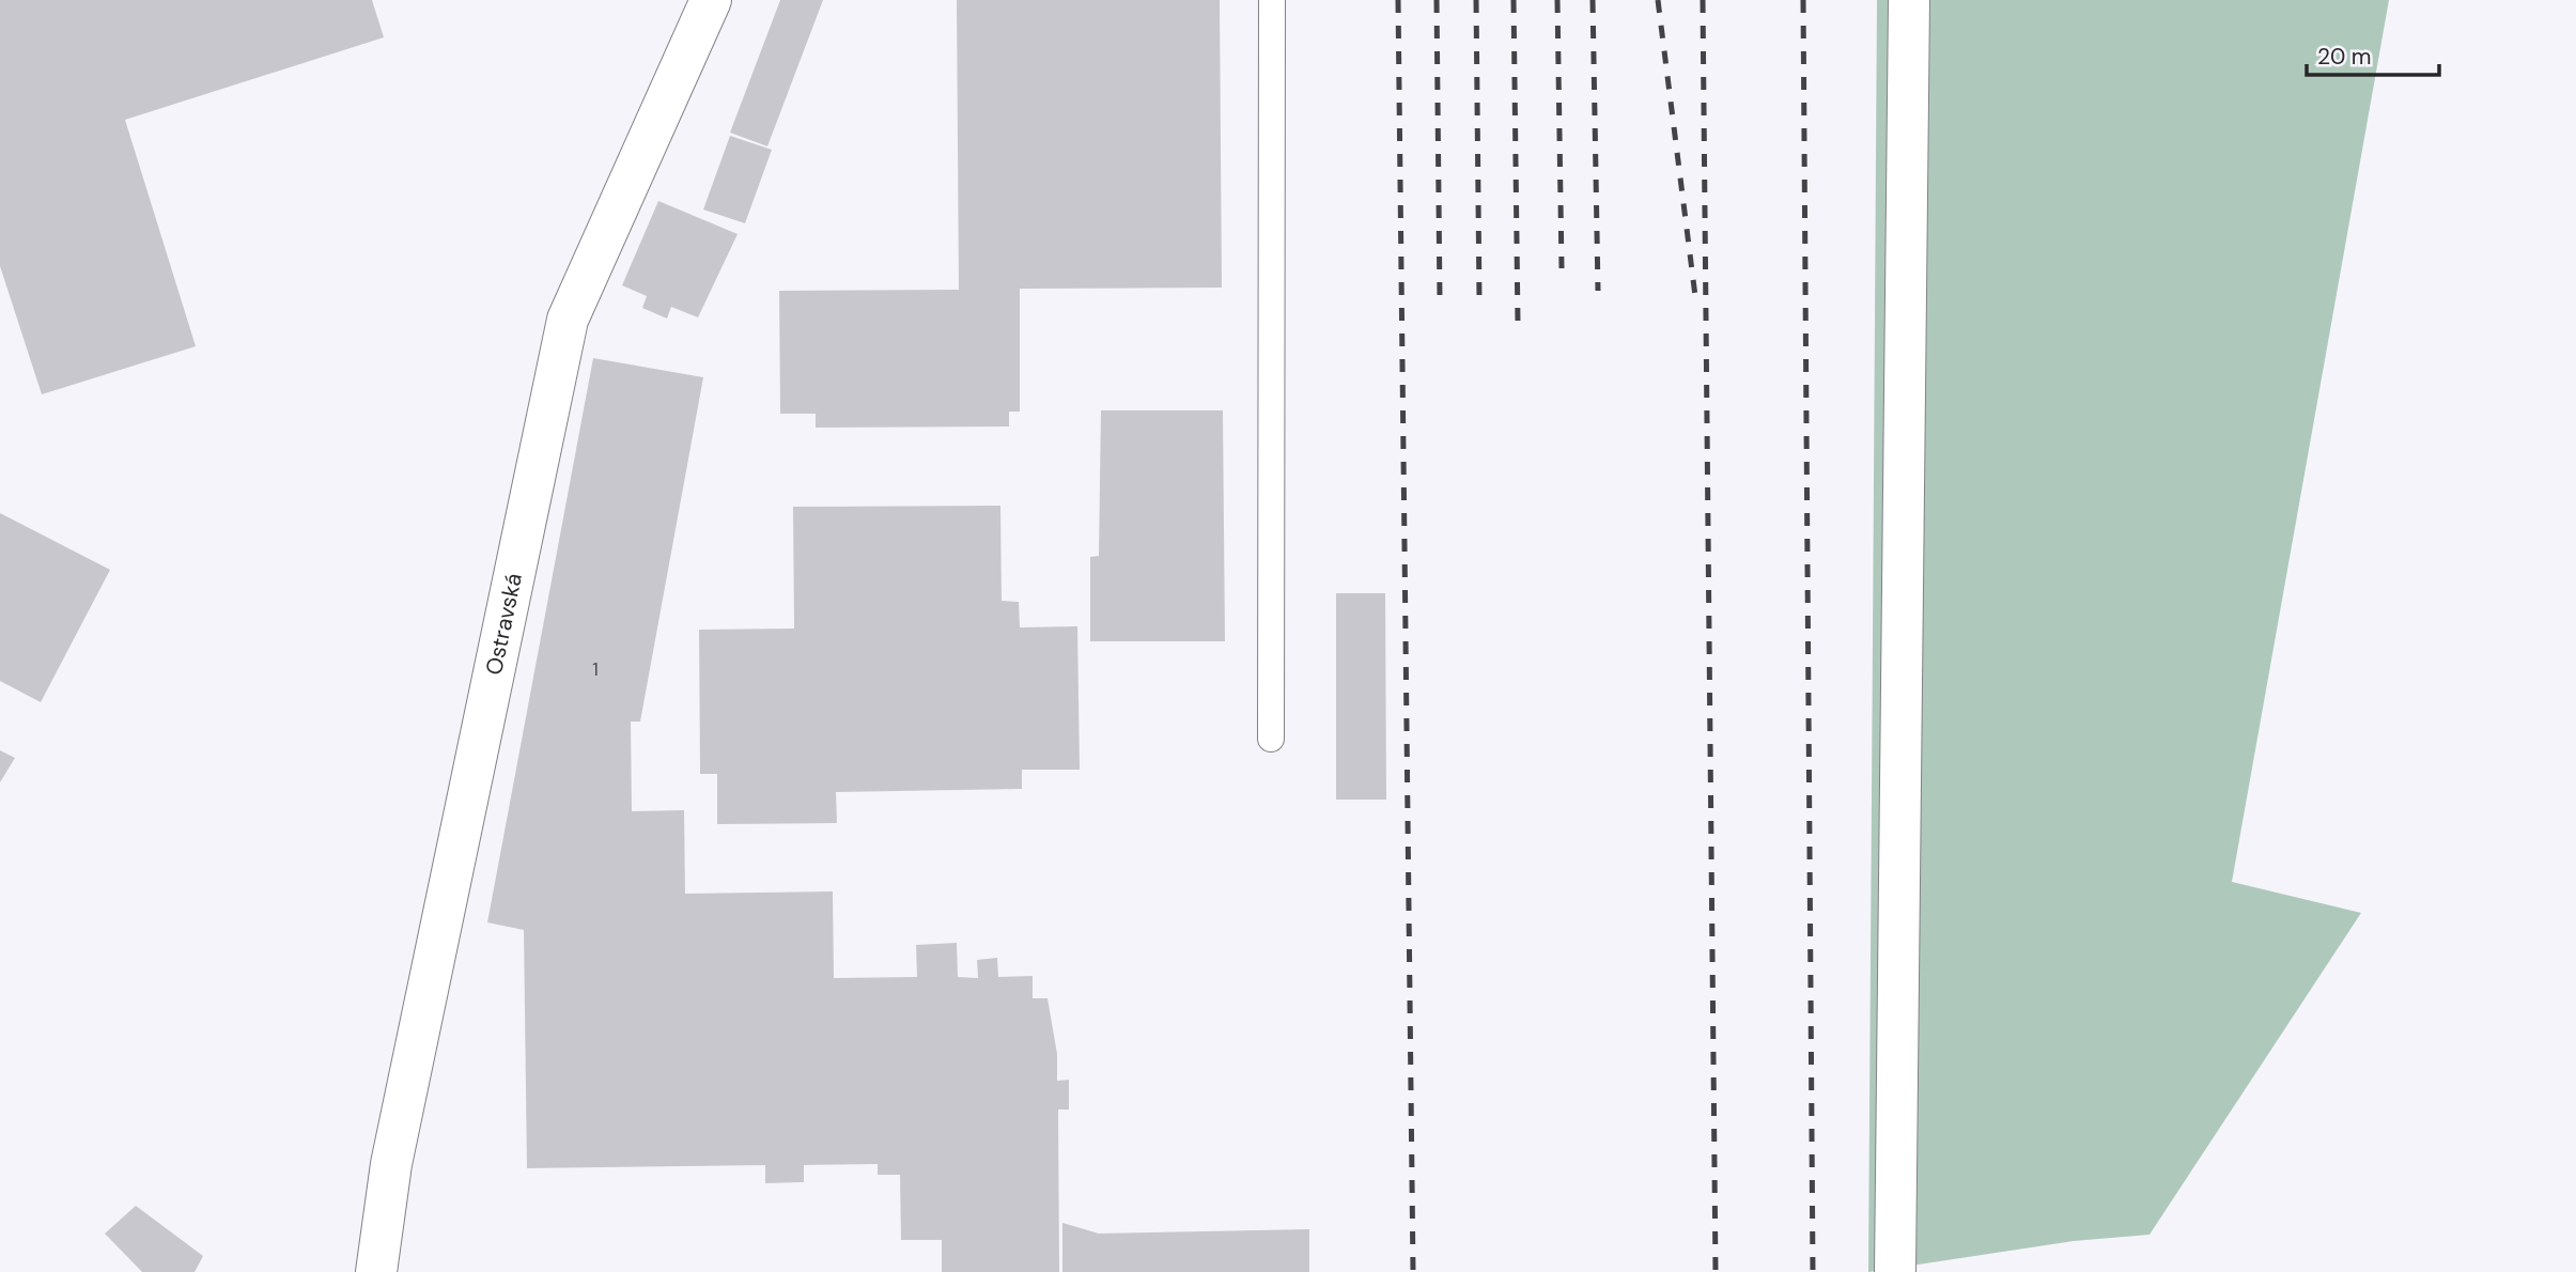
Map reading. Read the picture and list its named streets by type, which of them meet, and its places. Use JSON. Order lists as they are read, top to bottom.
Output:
{
  "streets": {
    "street": ["Ostravská"]
  },
  "house_numbers": ["1"],
  "scale_bar": "20 m"
}
